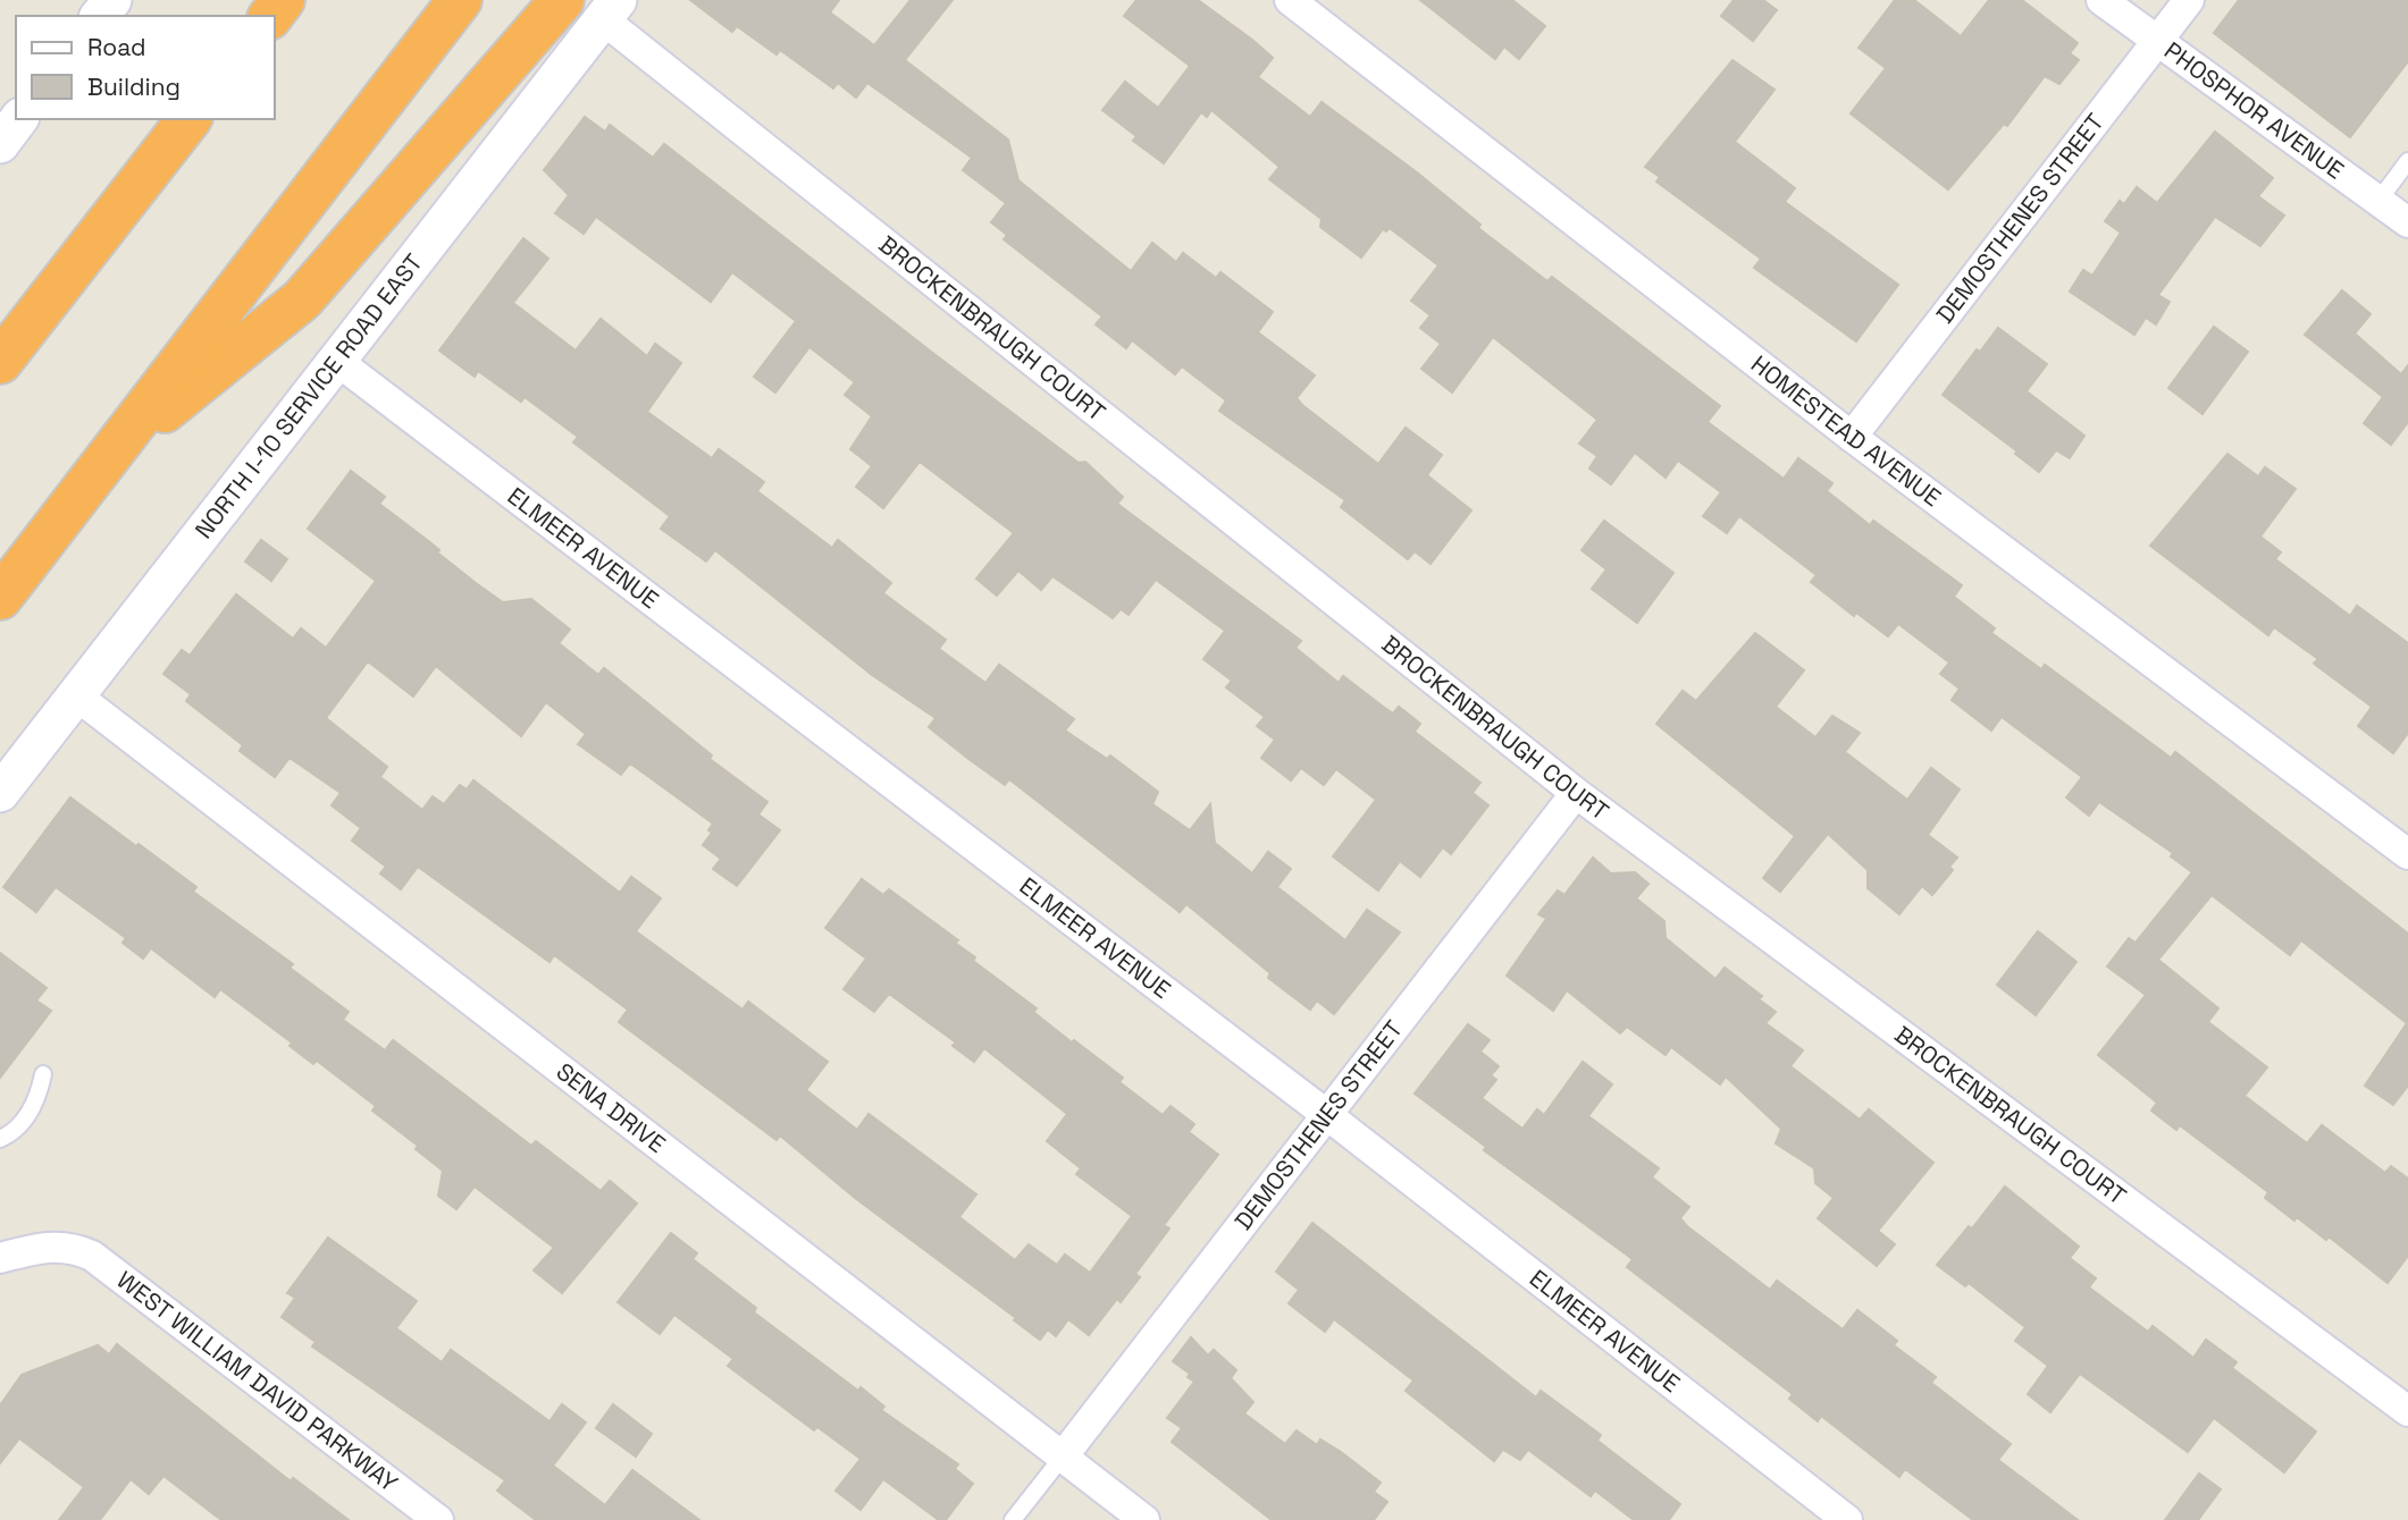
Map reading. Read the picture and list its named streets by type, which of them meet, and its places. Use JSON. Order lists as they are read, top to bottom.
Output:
{
  "streets": {
    "street": [
      "PHOSPHOR AVENUE",
      "DEMOSTHENES STREET",
      "BROCKENBRAUGH COURT",
      "NORTH I-10 SERVICE ROAD EAST",
      "HOMESTEAD AVENUE",
      "ELMEER AVENUE",
      "SENA DRIVE",
      "WEST WILLIAM DAVID PARKWAY"
    ]
  },
  "crossings": [
    ["PHOSPHOR AVENUE", "DEMOSTHENES STREET"],
    ["DEMOSTHENES STREET", "BROCKENBRAUGH COURT"],
    ["DEMOSTHENES STREET", "HOMESTEAD AVENUE"],
    ["DEMOSTHENES STREET", "ELMEER AVENUE"],
    ["DEMOSTHENES STREET", "SENA DRIVE"],
    ["BROCKENBRAUGH COURT", "NORTH I-10 SERVICE ROAD EAST"],
    ["NORTH I-10 SERVICE ROAD EAST", "ELMEER AVENUE"],
    ["NORTH I-10 SERVICE ROAD EAST", "SENA DRIVE"]
  ],
  "legend": ["Road", "Building"]
}
